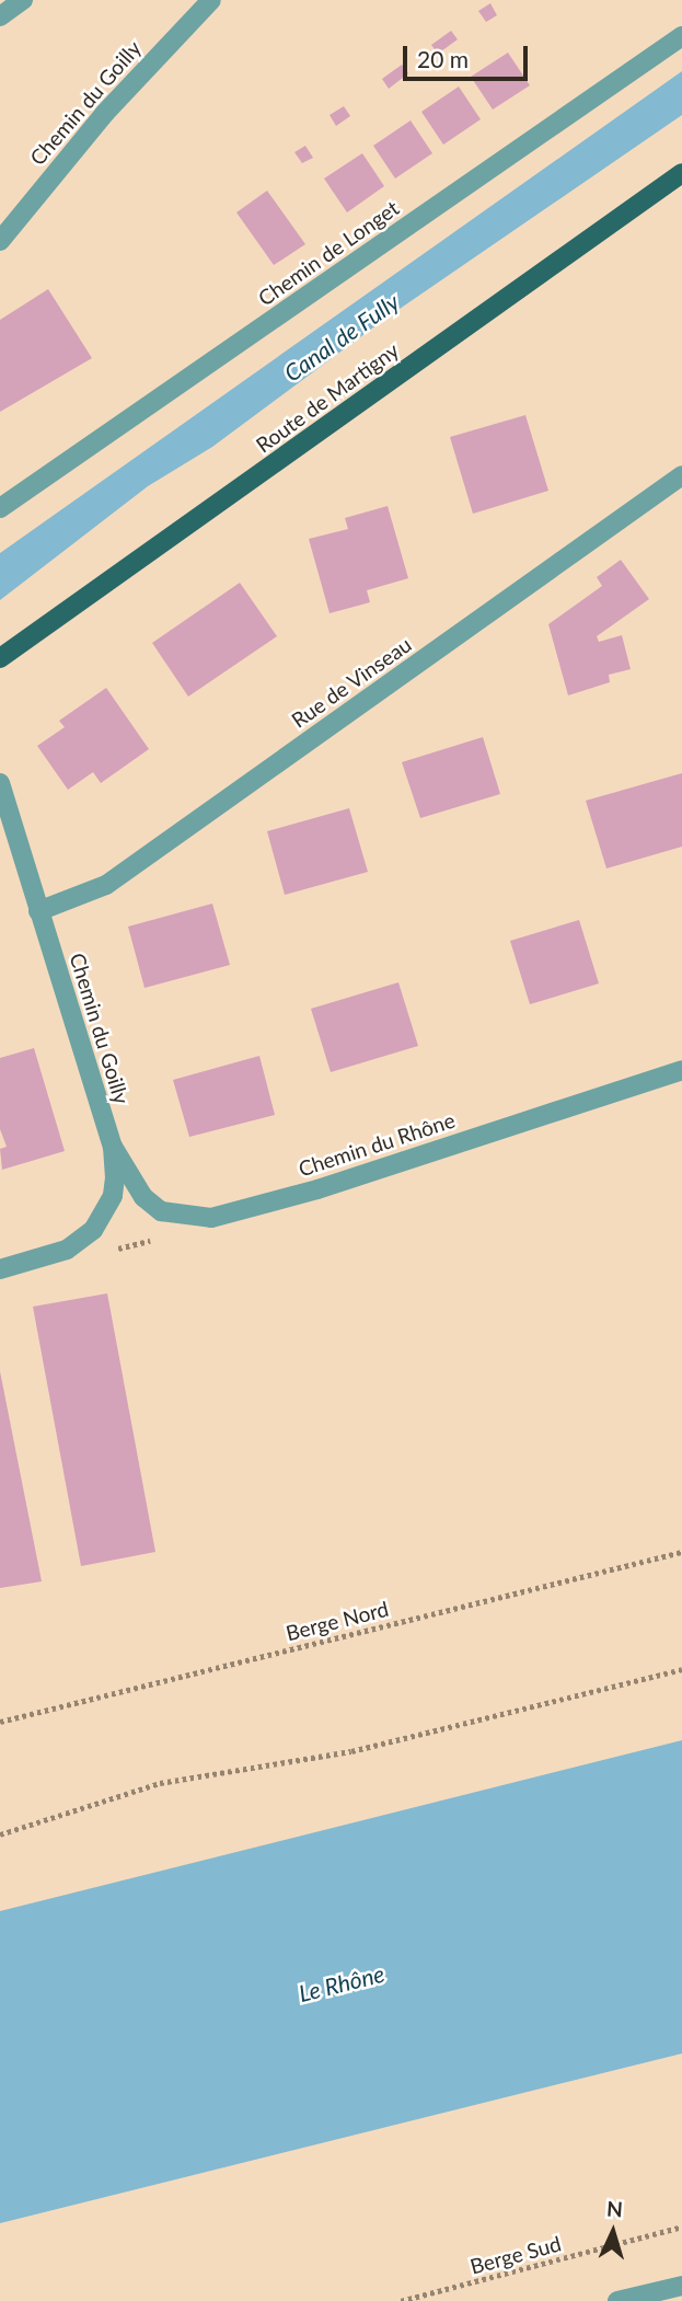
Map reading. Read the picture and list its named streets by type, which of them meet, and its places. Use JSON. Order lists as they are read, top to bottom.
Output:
{
  "streets": {
    "main road": ["Route de Martigny"],
    "street": [
      "Chemin du Goilly",
      "Chemin de Longet",
      "Rue de Vinseau",
      "Chemin du Rhône"
    ],
    "path": ["Berge Nord", "Berge Sud"]
  },
  "crossings": [
    ["Chemin du Goilly", "Rue de Vinseau"],
    ["Chemin du Goilly", "Chemin du Rhône"]
  ],
  "water": ["Canal de Fully", "Le Rhône"],
  "scale_bar": "20 m",
  "north": "top"
}
